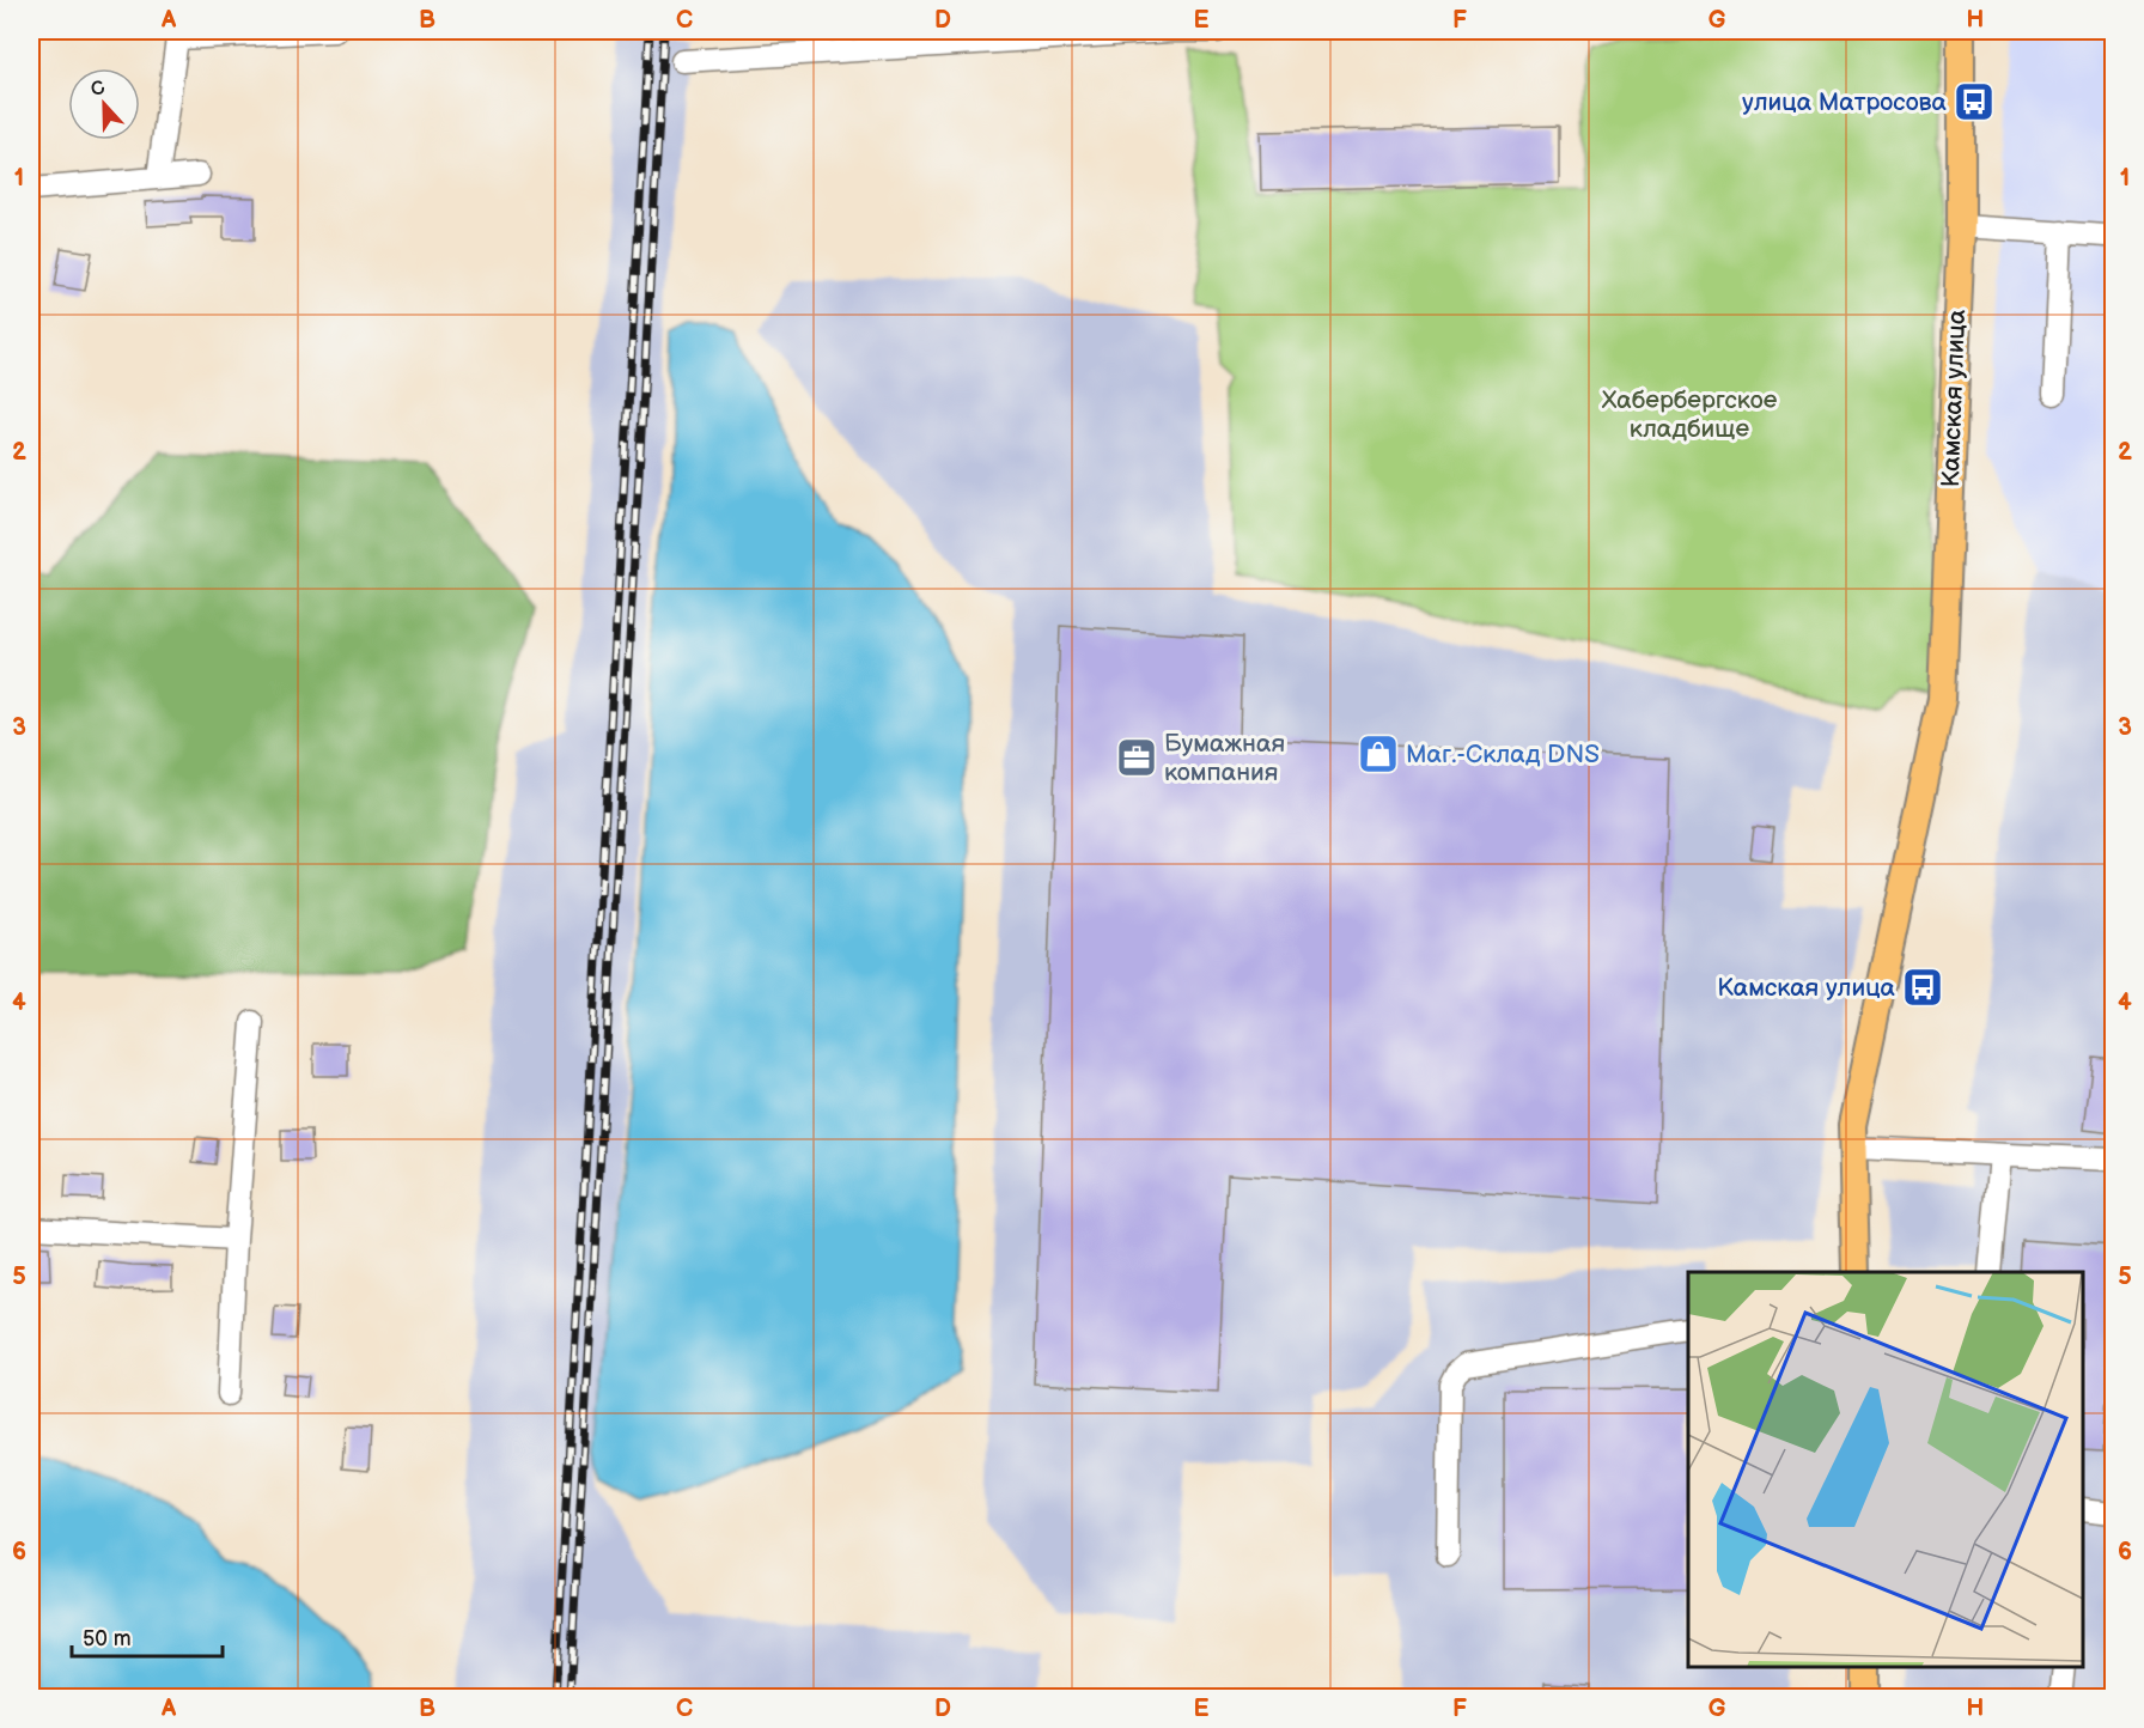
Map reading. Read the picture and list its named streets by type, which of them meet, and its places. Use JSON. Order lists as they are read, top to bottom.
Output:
{
  "streets": {
    "main road": ["Камская улица"]
  },
  "parks": ["Хабербергское кладбище"],
  "places": {
    "bus stop": ["улица Матросова", "Камская улица"],
    "shop": ["Маг.-Склад DNS"],
    "office": ["Бумажная компания"]
  },
  "scale_bar": "50 m",
  "north": "top",
  "grid": {
    "columns": [
      "A",
      "B",
      "C",
      "D",
      "E",
      "F",
      "G",
      "H"
    ],
    "rows": [
      "1",
      "2",
      "3",
      "4",
      "5",
      "6"
    ]
  }
}
